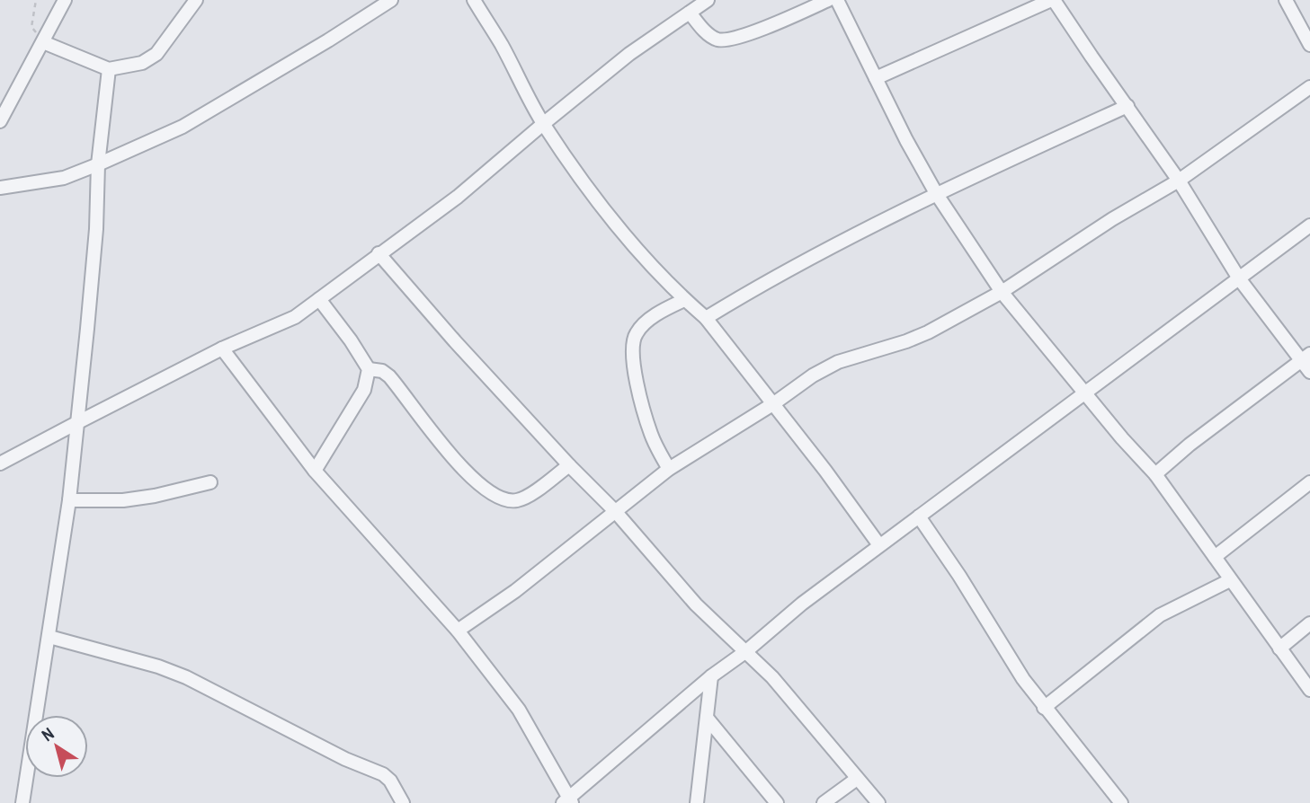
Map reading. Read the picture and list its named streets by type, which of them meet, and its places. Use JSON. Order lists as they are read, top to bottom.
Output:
{
  "north": "top left"
}
